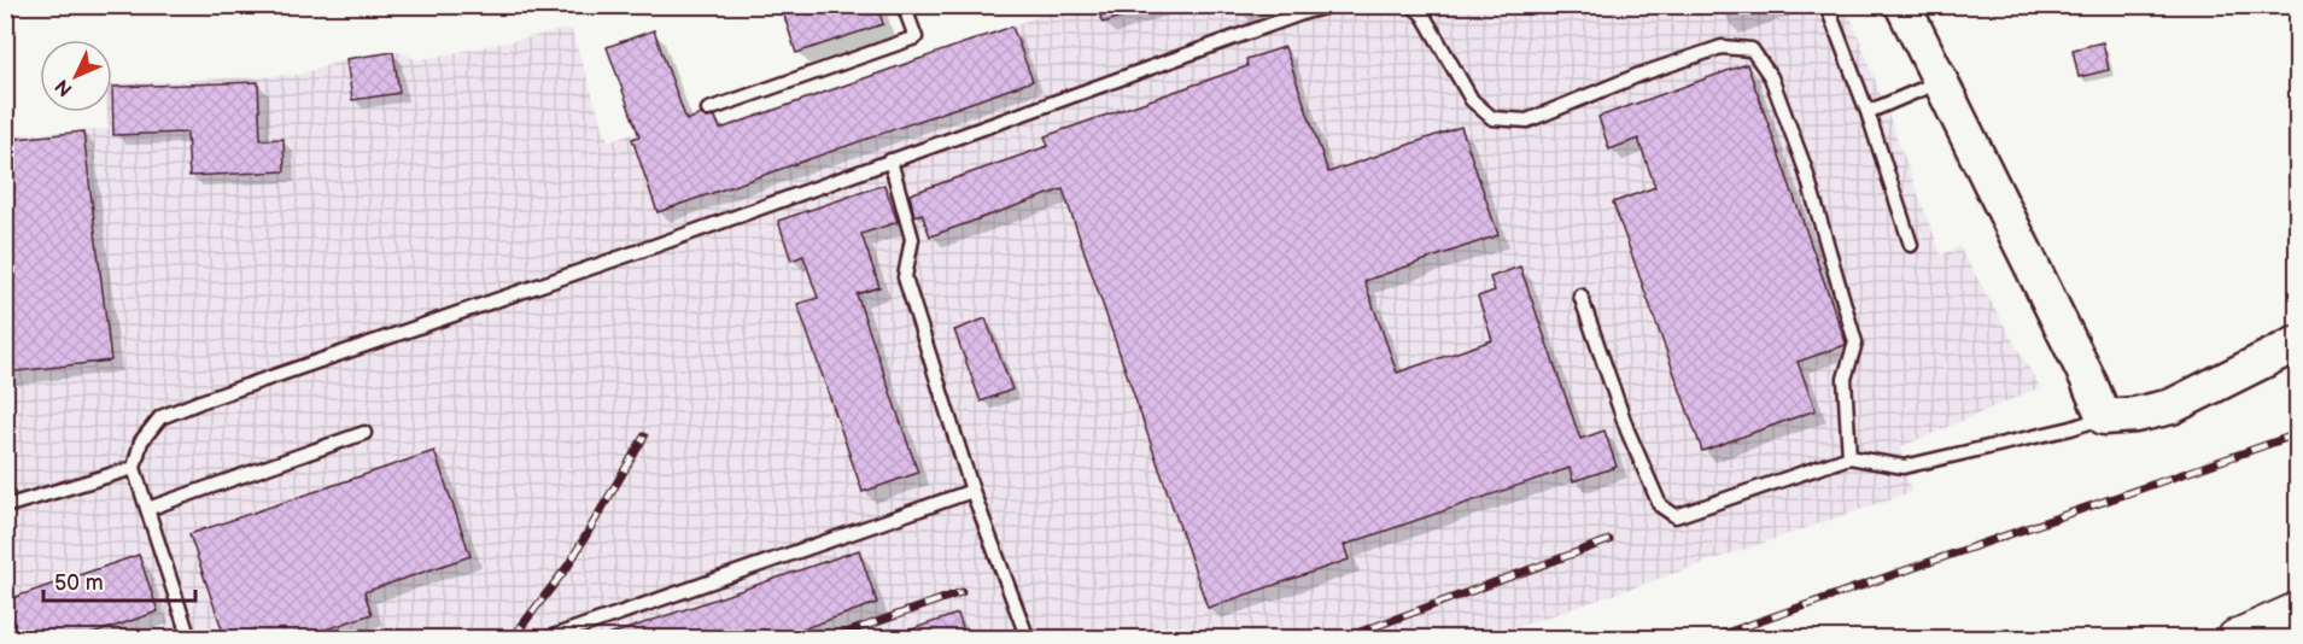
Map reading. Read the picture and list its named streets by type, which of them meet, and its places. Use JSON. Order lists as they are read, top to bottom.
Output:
{
  "scale_bar": "50 m",
  "north": "bottom left"
}
